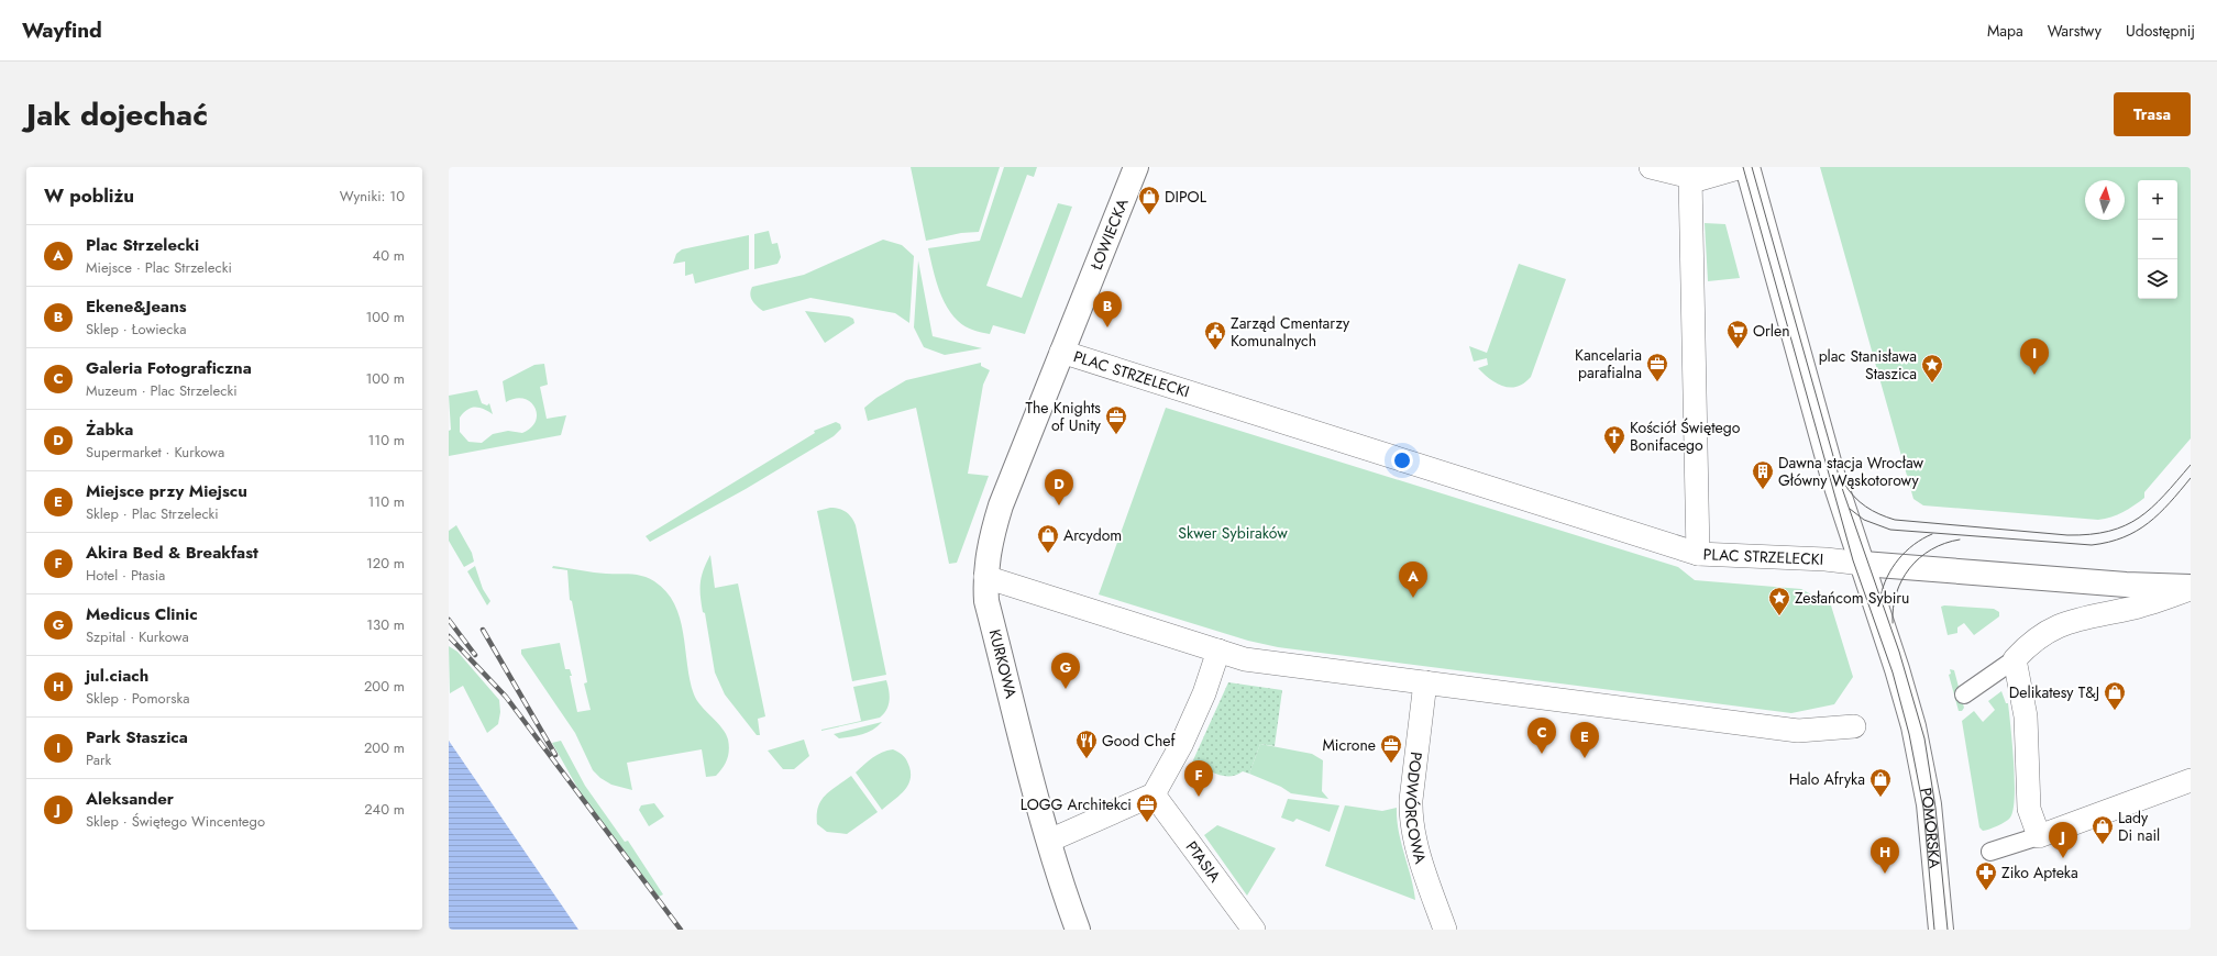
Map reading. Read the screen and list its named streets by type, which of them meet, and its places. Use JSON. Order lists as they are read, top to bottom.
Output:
{
  "streets": {
    "street": [
      "ŁOWIECKA",
      "PLAC STRZELECKI",
      "KURKOWA",
      "PODWÓRCOWA",
      "POMORSKA",
      "PTASIA"
    ]
  },
  "crossings": [
    ["ŁOWIECKA", "PLAC STRZELECKI"],
    ["ŁOWIECKA", "KURKOWA"],
    ["PLAC STRZELECKI", "POMORSKA"]
  ],
  "parks": ["Skwer Sybiraków"],
  "places": {
    "shop": [
      "DIPOL",
      "Arcydom",
      "Delikatesy T&J",
      "Halo Afryka",
      "Lady Di nail"
    ],
    "supermarket": ["Orlen"],
    "public building": ["Zarząd Cmentarzy Komunalnych"],
    "office": [
      "Kancelaria parafialna",
      "The Knights of Unity",
      "Microne",
      "LOGG Architekci"
    ],
    "place": ["plac Stanisława Staszica", "Zesłańcom Sybiru"],
    "church": ["Kościół Świętego Bonifacego"],
    "building": ["Dawna stacja Wrocław Główny Wąskotorowy"],
    "restaurant": ["Good Chef"],
    "pharmacy": ["Ziko Apteka"]
  },
  "north": "top",
  "page": {
    "header": "Wayfind",
    "nav": ["Mapa", "Warstwy", "Udostępnij"],
    "title": "Jak dojechać",
    "buttons": "Trasa",
    "heading": ["W pobliżu", "Wyniki: 10"],
    "map_buttons": ["+", "−"],
    "list": [
      {
        "mark": "A",
        "name": "Plac Strzelecki",
        "note": "Miejsce · Plac Strzelecki",
        "value": "40 m"
      },
      {
        "mark": "B",
        "name": "Ekene&Jeans",
        "note": "Sklep · Łowiecka",
        "value": "100 m"
      },
      {
        "mark": "C",
        "name": "Galeria Fotograficzna",
        "note": "Muzeum · Plac Strzelecki",
        "value": "100 m"
      },
      {
        "mark": "D",
        "name": "Żabka",
        "note": "Supermarket · Kurkowa",
        "value": "110 m"
      },
      {
        "mark": "E",
        "name": "Miejsce przy Miejscu",
        "note": "Sklep · Plac Strzelecki",
        "value": "110 m"
      },
      {
        "mark": "F",
        "name": "Akira Bed & Breakfast",
        "note": "Hotel · Ptasia",
        "value": "120 m"
      },
      {
        "mark": "G",
        "name": "Medicus Clinic",
        "note": "Szpital · Kurkowa",
        "value": "130 m"
      },
      {
        "mark": "H",
        "name": "jul.ciach",
        "note": "Sklep · Pomorska",
        "value": "200 m"
      },
      {
        "mark": "I",
        "name": "Park Staszica",
        "note": "Park",
        "value": "200 m"
      },
      {
        "mark": "J",
        "name": "Aleksander",
        "note": "Sklep · Świętego Wincentego",
        "value": "240 m"
      }
    ],
    "pins": [
      "B",
      "I",
      "D",
      "A",
      "G",
      "C",
      "E",
      "F",
      "J",
      "H"
    ]
  }
}
